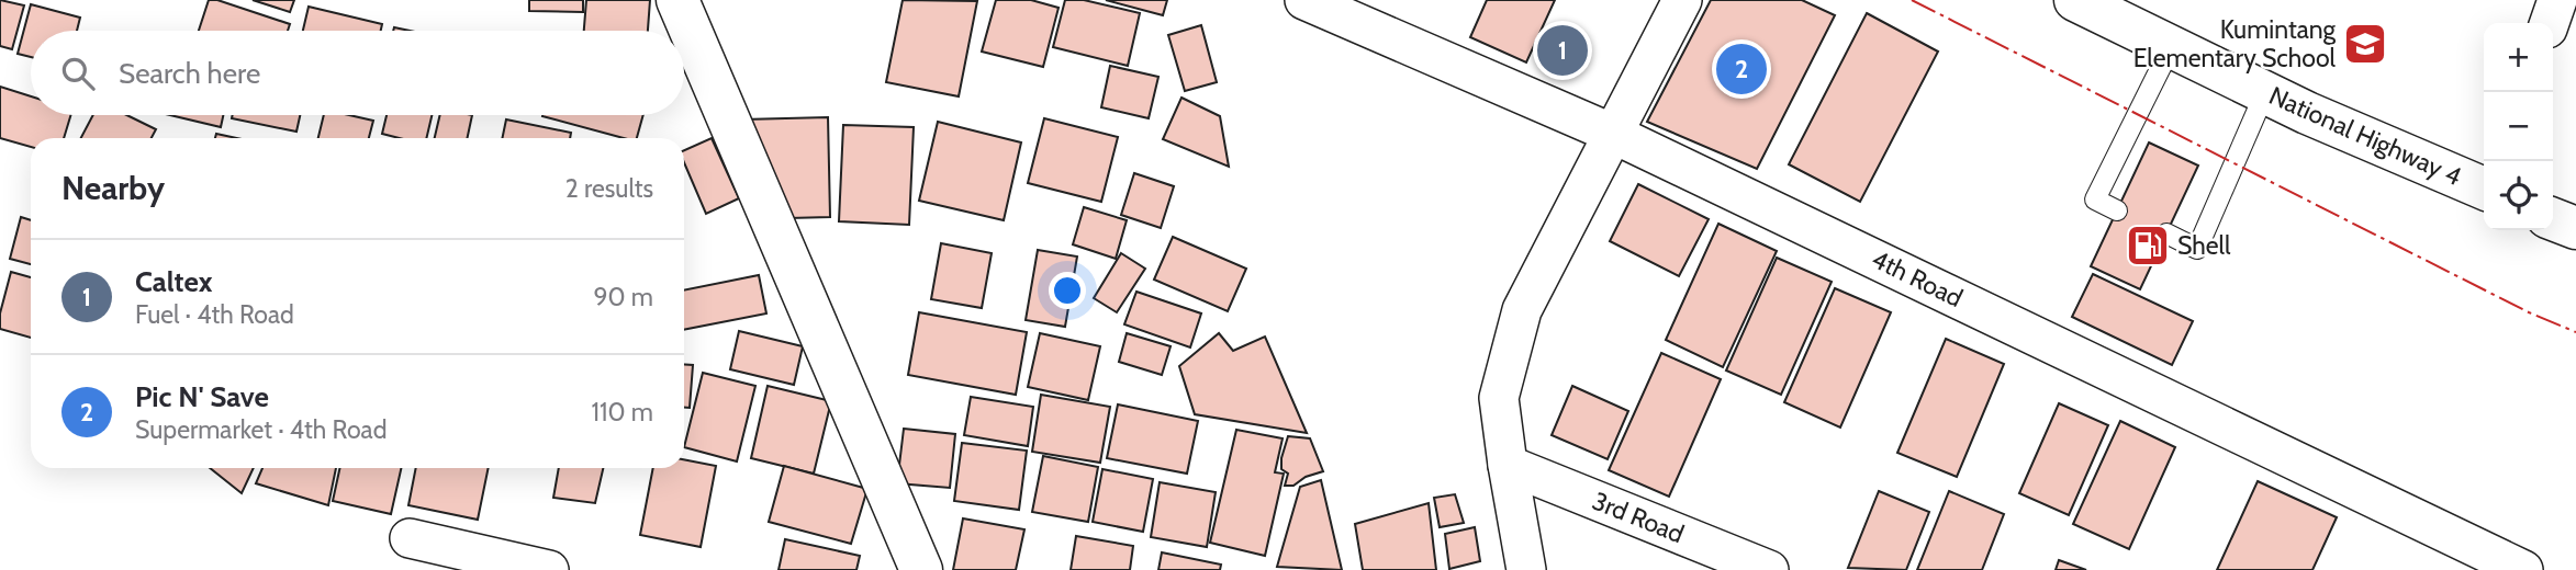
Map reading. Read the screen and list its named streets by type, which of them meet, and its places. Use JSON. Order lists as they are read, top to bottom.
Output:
{
  "streets": {
    "street": ["National Highway 4", "4th Road", "3rd Road"]
  },
  "places": {
    "school or university": ["Kumintang Elementary School"],
    "fuel station": ["Shell"]
  },
  "page": {
    "pins": ["1", "2"],
    "map_buttons": ["+", "−"],
    "search": "Search here",
    "heading": ["Nearby", "2 results"],
    "list": [
      {
        "mark": "1",
        "name": "Caltex",
        "note": "Fuel · 4th Road",
        "value": "90 m"
      },
      {
        "mark": "2",
        "name": "Pic N' Save",
        "note": "Supermarket · 4th Road",
        "value": "110 m"
      }
    ]
  }
}
